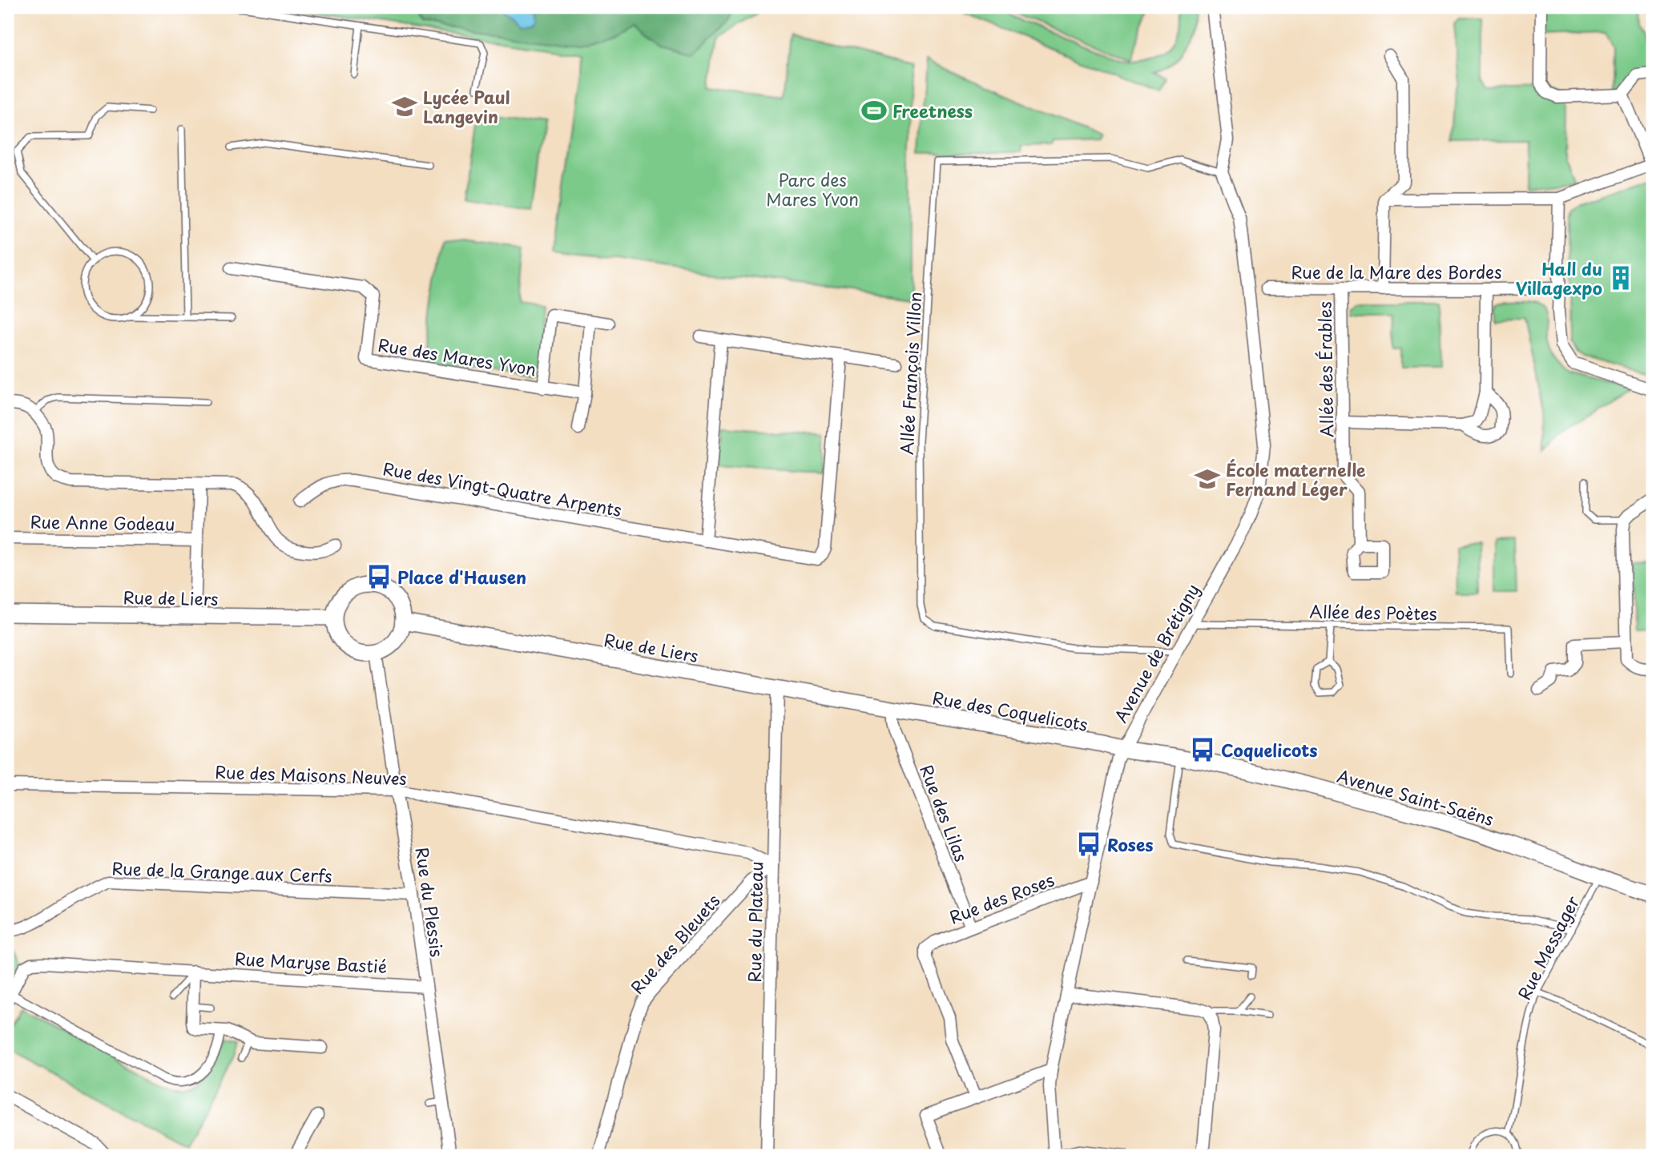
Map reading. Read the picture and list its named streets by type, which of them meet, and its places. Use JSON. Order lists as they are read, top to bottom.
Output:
{
  "streets": {
    "street": [
      "Rue de la Mare des Bordes",
      "Rue des Mares Yvon",
      "Allée des Érables",
      "Rue des Vingt-Quatre Arpents",
      "Rue Anne Godeau",
      "Rue de Liers",
      "Avenue de Brétigny",
      "Rue des Coquelicots",
      "Rue des Maisons Neuves",
      "Avenue Saint-Saëns",
      "Rue des Lilas",
      "Rue de la Grange aux Cerfs",
      "Rue des Roses",
      "Rue du Plessis",
      "Rue du Plateau",
      "Rue des Bleuets",
      "Rue Maryse Bastié"
    ],
    "lane": ["Allée François Villon", "Allée des Poètes", "Rue Messager"]
  },
  "crossings": [
    ["Rue de la Mare des Bordes", "Allée des Érables"],
    ["Allée François Villon", "Avenue de Brétigny"],
    ["Rue de Liers", "Rue des Coquelicots"],
    ["Rue de Liers", "Rue des Lilas"],
    ["Rue de Liers", "Rue du Plessis"],
    ["Rue de Liers", "Rue du Plateau"],
    ["Allée des Poètes", "Avenue de Brétigny"],
    ["Avenue de Brétigny", "Rue des Coquelicots"],
    ["Avenue de Brétigny", "Avenue Saint-Saëns"],
    ["Avenue de Brétigny", "Rue des Roses"],
    ["Rue des Coquelicots", "Avenue Saint-Saëns"],
    ["Rue des Coquelicots", "Rue des Lilas"],
    ["Rue des Maisons Neuves", "Rue du Plessis"],
    ["Rue des Maisons Neuves", "Rue du Plateau"],
    ["Rue des Maisons Neuves", "Rue des Bleuets"],
    ["Avenue Saint-Saëns", "Rue Messager"],
    ["Rue des Lilas", "Rue des Roses"],
    ["Rue de la Grange aux Cerfs", "Rue du Plessis"],
    ["Rue du Plessis", "Rue Maryse Bastié"],
    ["Rue du Plateau", "Rue des Bleuets"]
  ],
  "parks": ["Parc des Mares Yvon"],
  "places": {
    "school or university": ["Lycée Paul Langevin", "École maternelle Fernand Léger"],
    "sports": ["Freetness"],
    "building": ["Hall du Villagexpo"],
    "bus stop": ["Place d'Hausen", "Coquelicots", "Roses"]
  }
}
